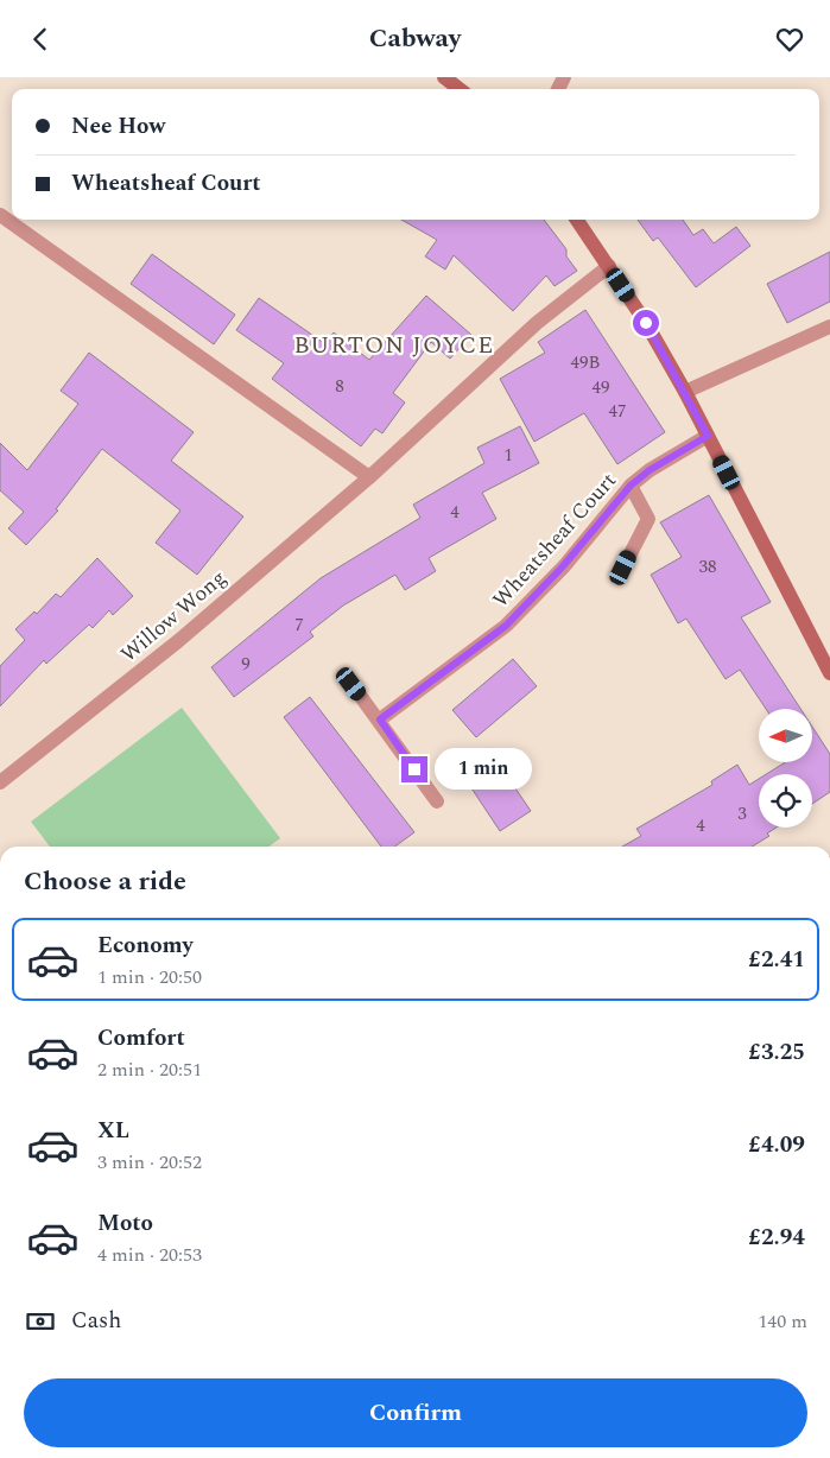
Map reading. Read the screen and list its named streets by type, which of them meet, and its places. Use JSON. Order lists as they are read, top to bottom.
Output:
{
  "streets": {
    "street": ["Wheatsheaf Court", "Willow Wong"]
  },
  "districts": ["BURTON JOYCE"],
  "house_numbers": [
    "49B",
    "8",
    "49",
    "47",
    "1",
    "4",
    "38",
    "7",
    "9",
    "3",
    "4"
  ],
  "north": "left",
  "page": {
    "header": "Cabway",
    "banner": ["Nee How", "Wheatsheaf Court"],
    "bubble": "1 min",
    "heading": "Choose a ride",
    "list": [
      {
        "name": "Economy",
        "note": "1 min · 20:50",
        "value": "£2.41"
      },
      {
        "name": "Comfort",
        "note": "2 min · 20:51",
        "value": "£3.25"
      },
      {
        "name": "XL",
        "note": "3 min · 20:52",
        "value": "£4.09"
      },
      {
        "name": "Moto",
        "note": "4 min · 20:53",
        "value": "£2.94"
      }
    ],
    "pay": ["Cash", "140 m"],
    "buttons": "Confirm"
  }
}
